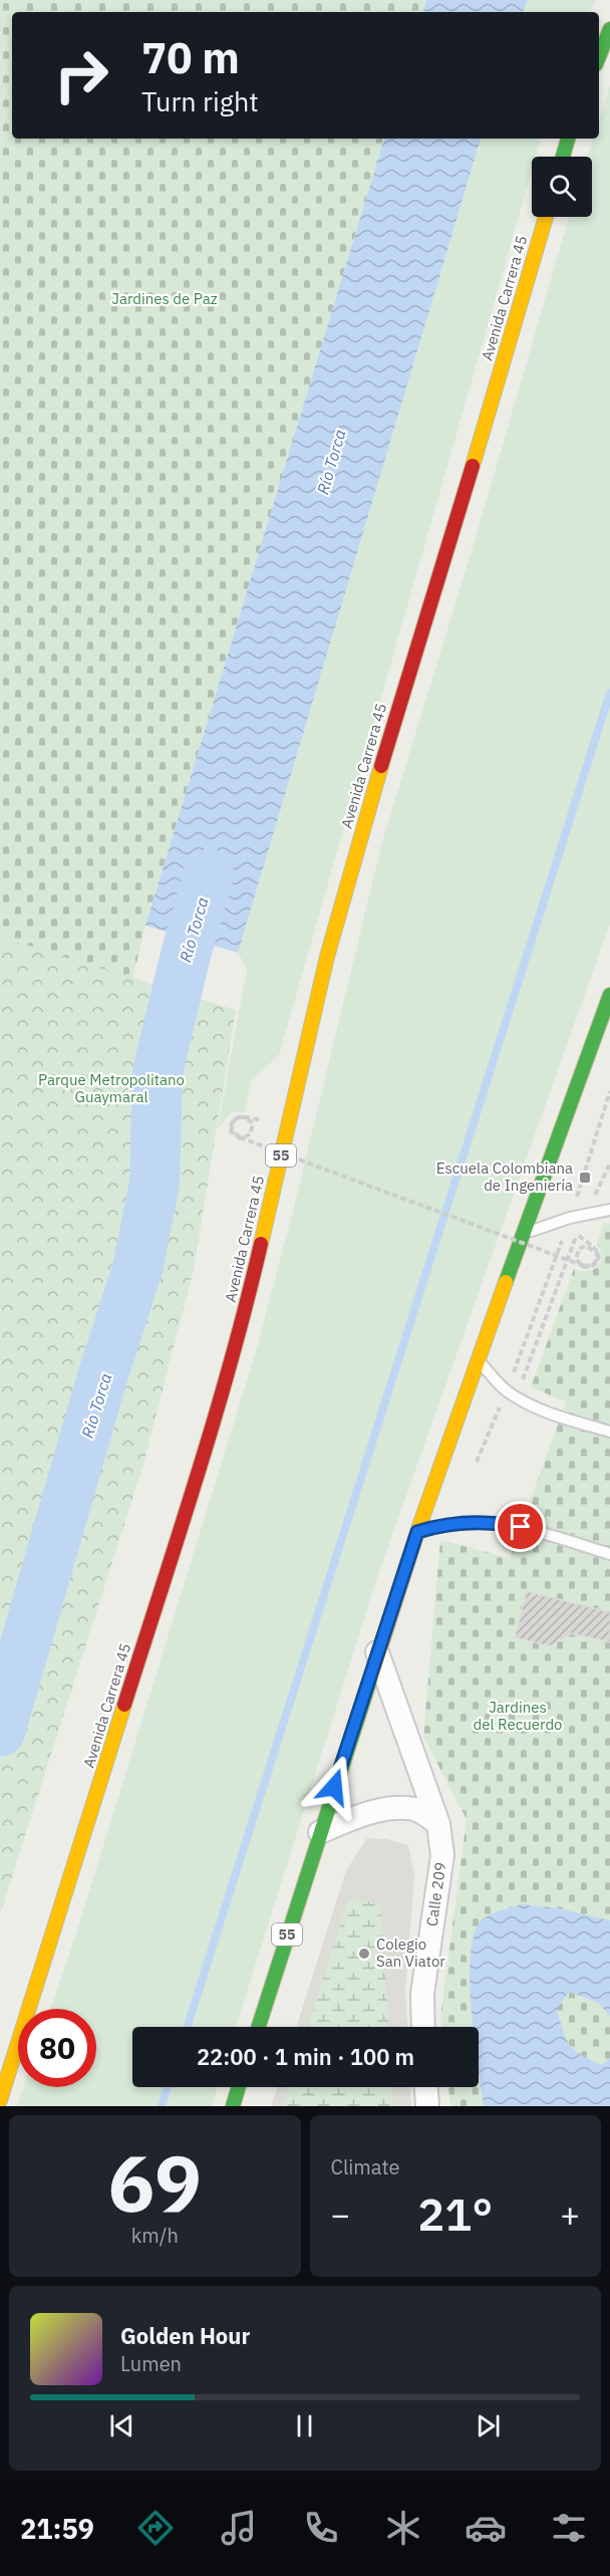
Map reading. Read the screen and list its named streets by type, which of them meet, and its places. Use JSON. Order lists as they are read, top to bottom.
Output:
{
  "streets": {
    "highway": ["Avenida Carrera 45", "55"],
    "street": ["Calle 209"]
  },
  "crossings": [
    ["55", "Calle 209"]
  ],
  "water": ["Río Torca"],
  "parks": ["Jardines de Paz", "Parque Metropolitano Guaymaral", "Jardines del Recuerdo"],
  "places": {
    "transit": ["Escuela Colombiana de Ingeniería"],
    "other": ["Colegio San Viator"]
  },
  "page": {
    "turn": ["70 m", "Turn right"],
    "limit": "80",
    "trip": "22:00 · 1 min · 100 m",
    "tile": [
      ["69", "km/h"],
      "Climate"
    ],
    "heat": ["−", "21°", "+"],
    "song": ["Golden Hour", "Lumen"],
    "tabs": "21:59"
  }
}
